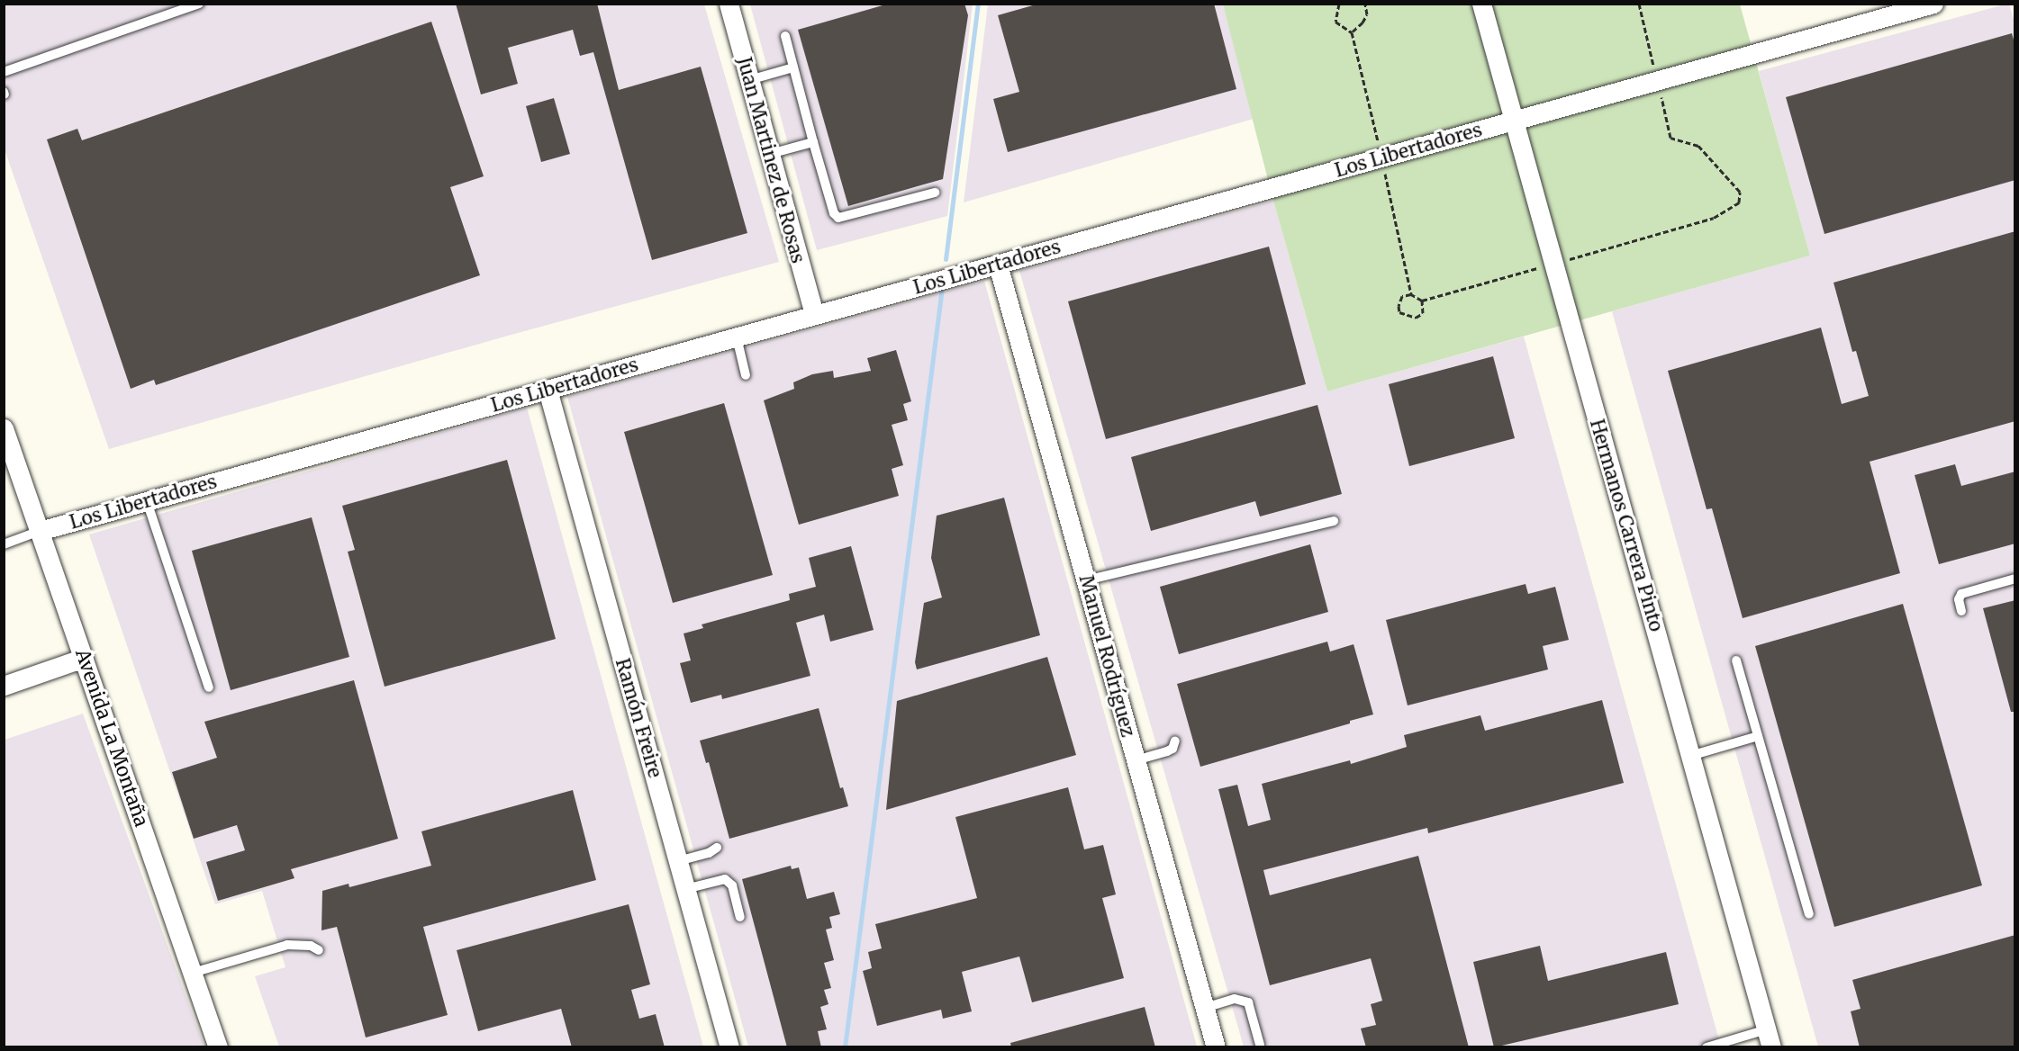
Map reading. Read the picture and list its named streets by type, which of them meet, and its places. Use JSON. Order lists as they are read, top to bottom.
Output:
{
  "streets": {
    "street": [
      "Los Libertadores",
      "Juan Martinez de Rosas",
      "Hermanos Carrera Pinto",
      "Manuel Rodríguez",
      "Ramón Freire",
      "Avenida La Montaña"
    ]
  },
  "crossings": [
    ["Los Libertadores", "Juan Martinez de Rosas"],
    ["Los Libertadores", "Hermanos Carrera Pinto"],
    ["Los Libertadores", "Manuel Rodríguez"],
    ["Los Libertadores", "Ramón Freire"],
    ["Los Libertadores", "Avenida La Montaña"]
  ]
}
